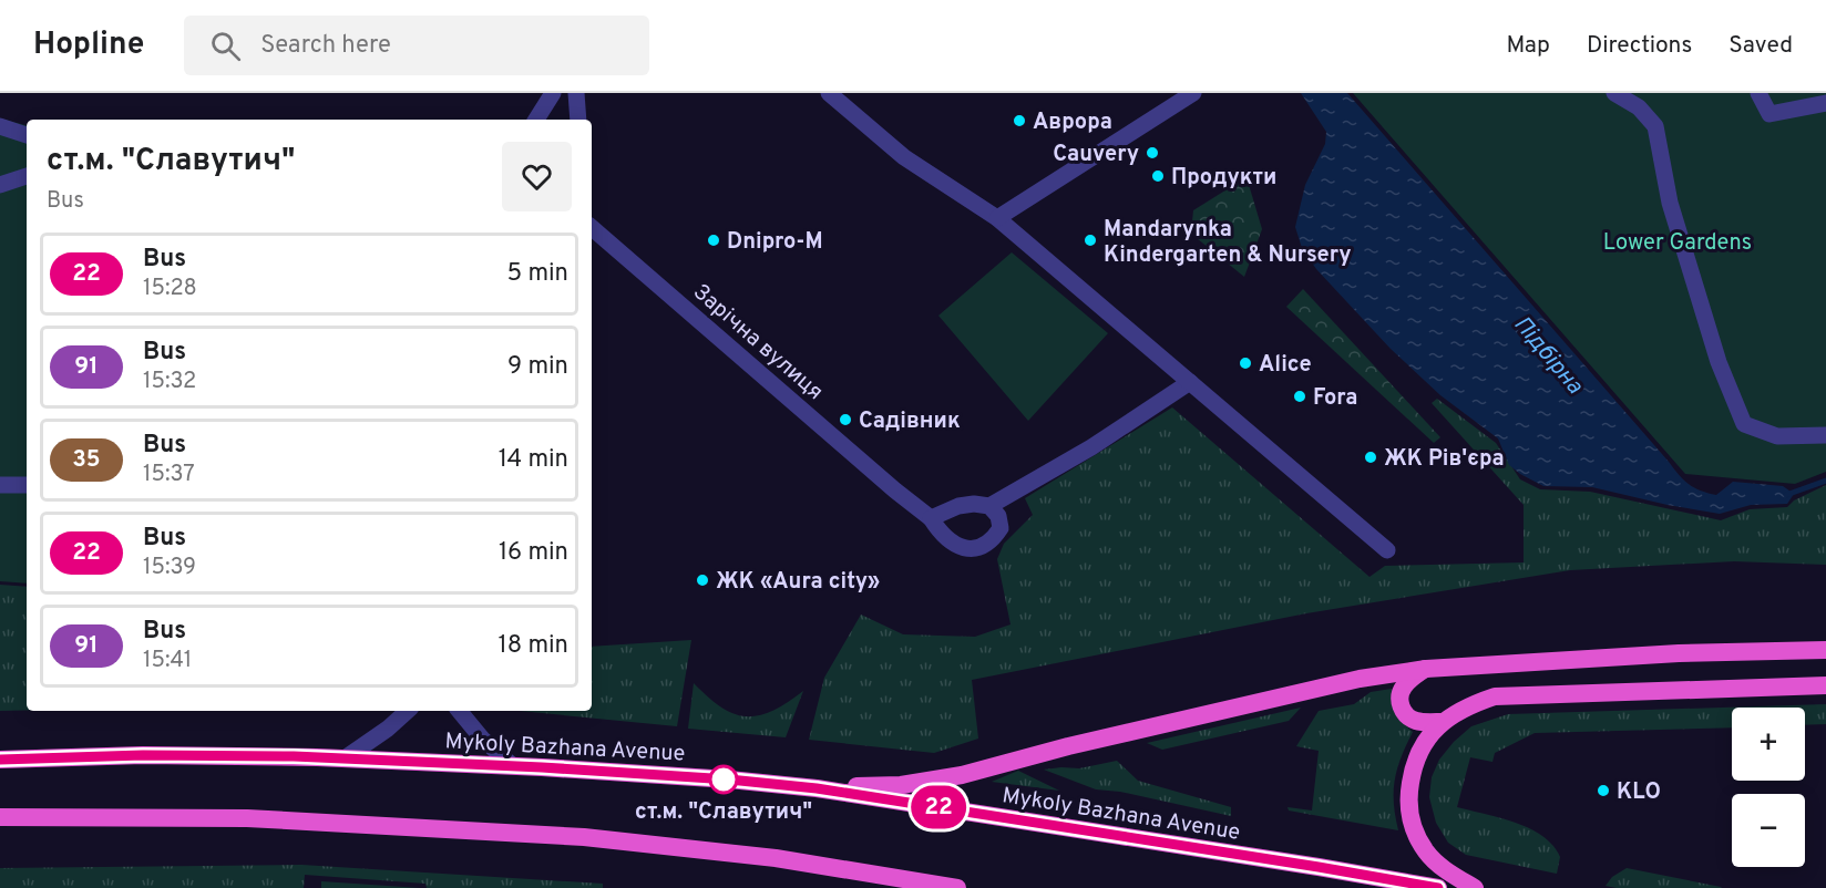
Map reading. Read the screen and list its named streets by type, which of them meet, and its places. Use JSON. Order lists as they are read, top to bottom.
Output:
{
  "streets": {
    "highway": ["Mykoly Bazhana Avenue"],
    "street": ["Зарічна вулиця"]
  },
  "water": ["Підбірна"],
  "parks": ["Lower Gardens"],
  "places": [
    "Аврора",
    "Cauvery",
    "Продукти",
    "Dnipro-M",
    "Mandarynka Kindergarten & Nursery",
    "Alice",
    "Fora",
    "Садівник",
    "ЖК Рів'єра",
    "ЖК «Aura city»",
    "ст.м. \"Славутич\"",
    "KLO"
  ],
  "lines": ["bus line 22"],
  "page": {
    "header": "Hopline",
    "search": "Search here",
    "nav": ["Map", "Directions", "Saved"],
    "on_map": "22",
    "heading": ["ст.м. \"Славутич\"", "Bus"],
    "list": [
      {
        "mark": "22",
        "name": "Bus",
        "note": "15:28",
        "value": "5 min"
      },
      {
        "mark": "91",
        "name": "Bus",
        "note": "15:32",
        "value": "9 min"
      },
      {
        "mark": "35",
        "name": "Bus",
        "note": "15:37",
        "value": "14 min"
      },
      {
        "mark": "22",
        "name": "Bus",
        "note": "15:39",
        "value": "16 min"
      },
      {
        "mark": "91",
        "name": "Bus",
        "note": "15:41",
        "value": "18 min"
      }
    ],
    "map_buttons": ["+", "−"]
  }
}
